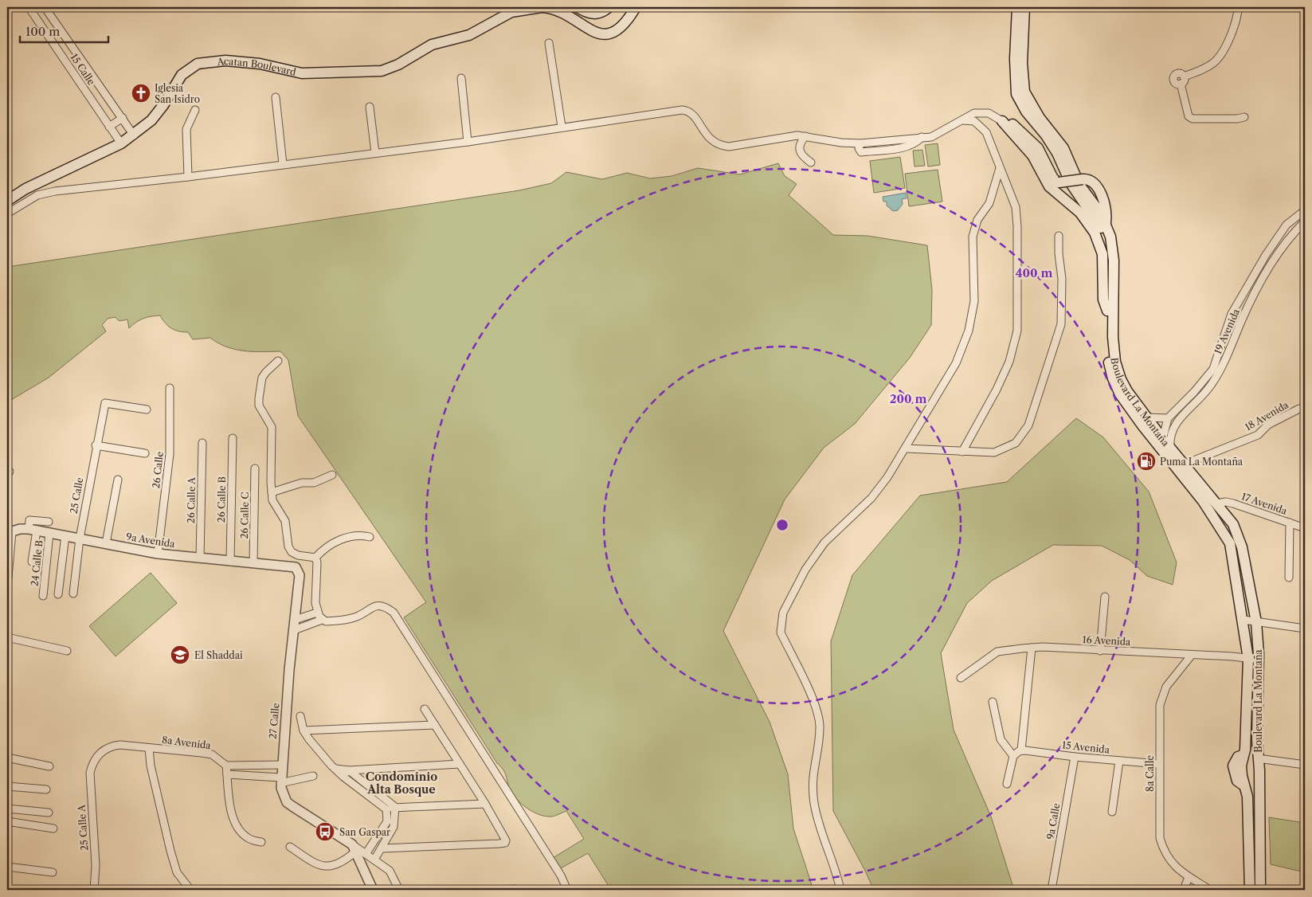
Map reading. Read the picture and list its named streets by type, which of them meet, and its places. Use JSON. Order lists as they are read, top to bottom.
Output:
{
  "streets": {
    "main road": ["Acatan Boulevard", "Boulevard La Montaña"],
    "street": [
      "15 Calle",
      "19 Avenida",
      "18 Avenida",
      "26 Calle",
      "25 Calle",
      "26 Calle B",
      "26 Calle A",
      "17 Avenida",
      "26 Calle C",
      "9a Avenida",
      "24 Calle B",
      "16 Avenida",
      "27 Calle",
      "8a Avenida",
      "15 Avenida",
      "8a Calle",
      "9a Calle",
      "25 Calle A"
    ]
  },
  "crossings": [
    ["Acatan Boulevard", "15 Calle"],
    ["19 Avenida", "Boulevard La Montaña"],
    ["Boulevard La Montaña", "18 Avenida"],
    ["Boulevard La Montaña", "17 Avenida"],
    ["Boulevard La Montaña", "16 Avenida"],
    ["26 Calle", "9a Avenida"],
    ["25 Calle", "9a Avenida"],
    ["26 Calle B", "9a Avenida"],
    ["26 Calle A", "9a Avenida"],
    ["26 Calle C", "9a Avenida"],
    ["9a Avenida", "24 Calle B"],
    ["9a Avenida", "27 Calle"],
    ["16 Avenida", "8a Calle"],
    ["8a Avenida", "25 Calle A"],
    ["15 Avenida", "8a Calle"],
    ["15 Avenida", "9a Calle"]
  ],
  "districts": ["Condominio Alta Bosque"],
  "places": {
    "church": ["Iglesia San Isidro"],
    "fuel station": ["Puma La Montaña"],
    "school or university": ["El Shaddai"],
    "bus stop": ["San Gaspar"]
  },
  "scale_bar": "100 m",
  "rings": ["400 m", "200 m"]
}
